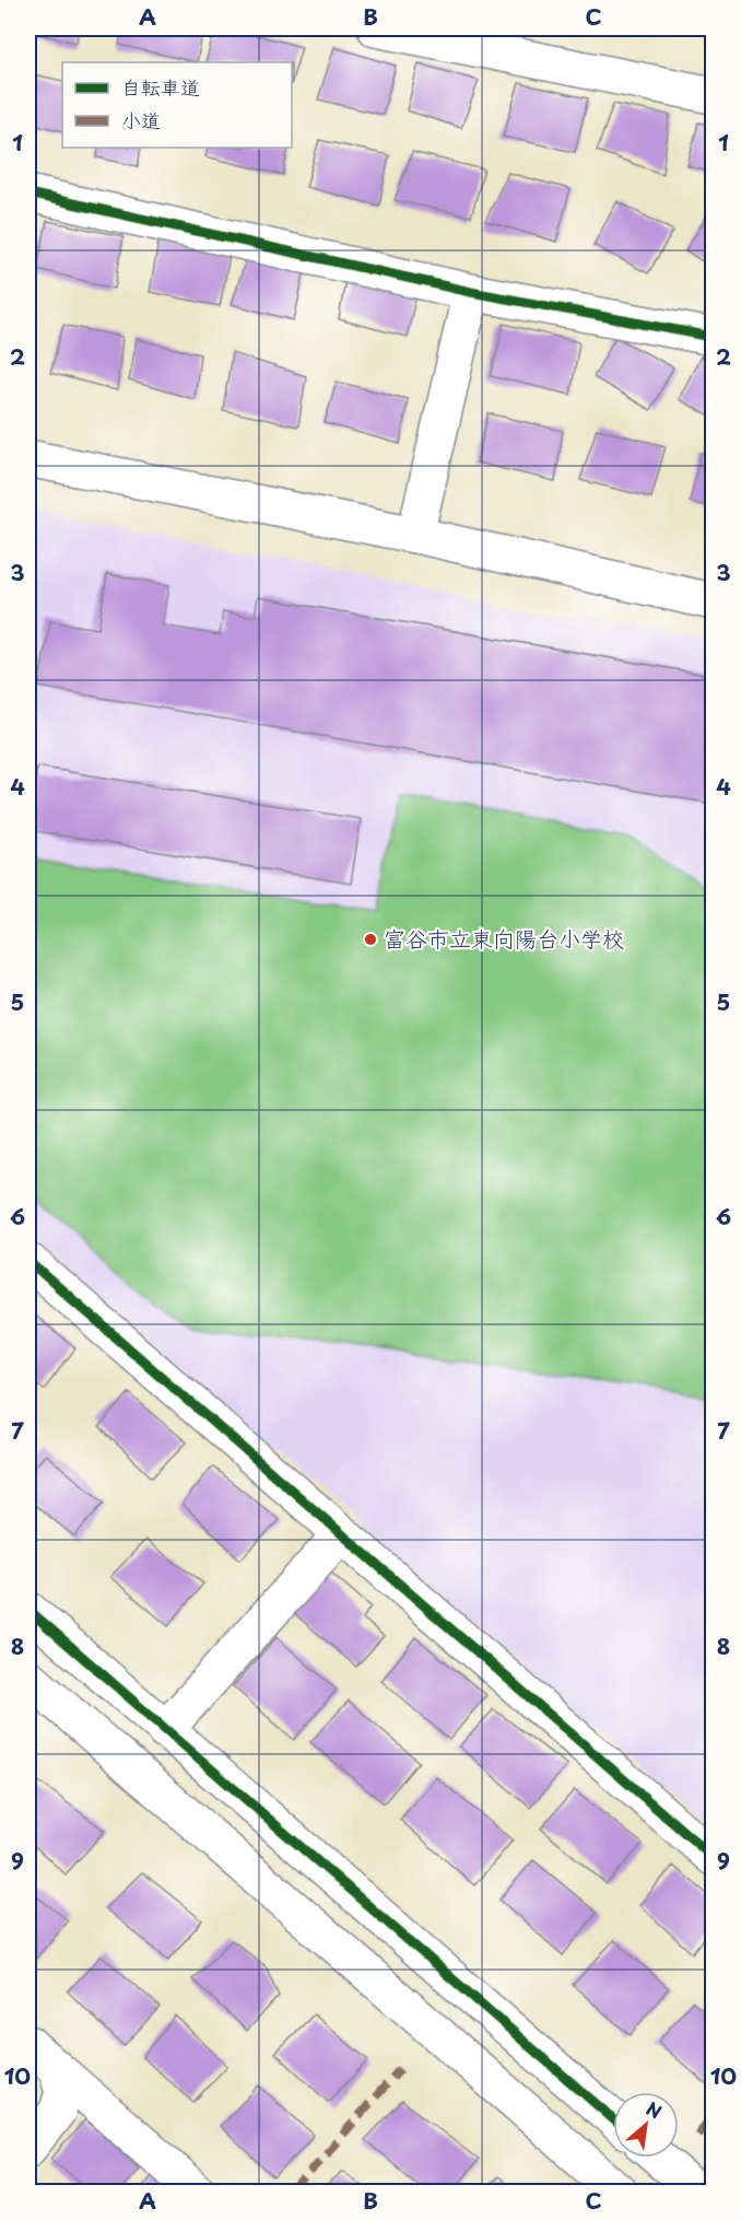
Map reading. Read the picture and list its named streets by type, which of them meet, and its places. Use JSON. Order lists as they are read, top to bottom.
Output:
{
  "places": ["富谷市立東向陽台小学校"],
  "legend": ["自転車道", "小道"],
  "north": "top right",
  "grid": {
    "columns": ["A", "B", "C"],
    "rows": [
      "1",
      "2",
      "3",
      "4",
      "5",
      "6",
      "7",
      "8",
      "9",
      "10"
    ]
  }
}
